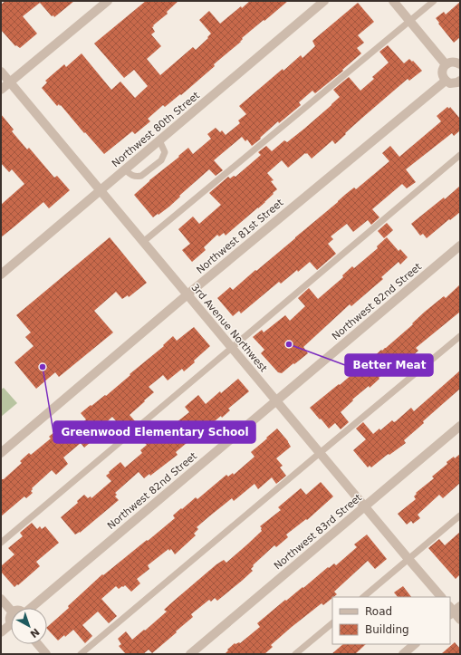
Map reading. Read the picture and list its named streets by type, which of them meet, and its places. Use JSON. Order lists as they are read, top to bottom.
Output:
{
  "streets": {
    "street": [
      "Northwest 80th Street",
      "Northwest 81st Street",
      "Northwest 82nd Street",
      "3rd Avenue Northwest",
      "Northwest 83rd Street"
    ]
  },
  "crossings": [
    ["Northwest 80th Street", "3rd Avenue Northwest"],
    ["Northwest 81st Street", "3rd Avenue Northwest"],
    ["Northwest 82nd Street", "3rd Avenue Northwest"],
    ["3rd Avenue Northwest", "Northwest 83rd Street"]
  ],
  "places": ["Better Meat", "Greenwood Elementary School"],
  "legend": ["Road", "Building"],
  "north": "bottom right"
}
